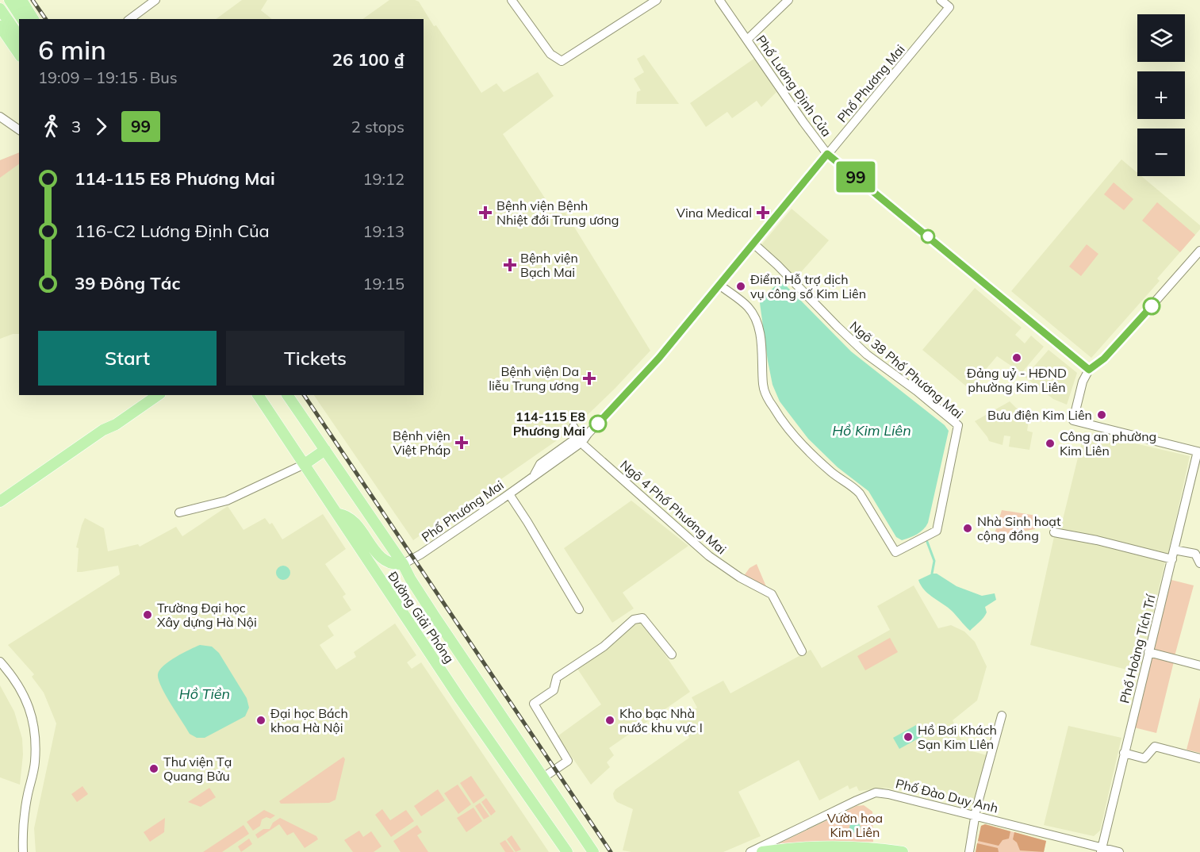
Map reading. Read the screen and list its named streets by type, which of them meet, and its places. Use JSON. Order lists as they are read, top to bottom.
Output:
{
  "streets": {
    "main road": ["Đường Giải Phóng"],
    "street": [
      "Phố Phương Mai",
      "Phố Lương Định Của",
      "Ngõ 38 Phố Phương Mai",
      "Ngõ 4 Phố Phương Mai",
      "Phố Hoàng Tích Trí",
      "Phố Đào Duy Anh"
    ]
  },
  "crossings": [
    ["Phố Phương Mai", "Phố Lương Định Của"],
    ["Phố Phương Mai", "Ngõ 38 Phố Phương Mai"],
    ["Phố Phương Mai", "Ngõ 4 Phố Phương Mai"],
    ["Phố Phương Mai", "Đường Giải Phóng"],
    ["Phố Hoàng Tích Trí", "Phố Đào Duy Anh"]
  ],
  "water": ["Hồ Kim Liên", "Hồ Tiền"],
  "parks": ["Vườn hoa Kim Liên"],
  "places": {
    "health": [
      "Bệnh viện Bệnh Nhiệt đới Trung ương",
      "Vina Medical",
      "Bệnh viện Bạch Mai",
      "Bệnh viện Da liễu Trung ương",
      "Bệnh viện Việt Pháp"
    ],
    "other": [
      "Điểm Hỗ trợ dịch vụ công số Kim Liên",
      "Đảng uỷ - HĐND phường Kim Liên",
      "Bưu điện Kim Liên",
      "114-115 E8 Phương Mai",
      "Công an phường Kim Liên",
      "Nhà Sinh hoạt cộng đồng",
      "Trường Đại học Xây dựng Hà Nội",
      "Đại học Bách khoa Hà Nội",
      "Kho bạc Nhà nước khu vực I",
      "Hồ Bơi Khách Sạn Kim LIên",
      "Thư viện Tạ Quang Bửu"
    ]
  },
  "lines": ["bus line 99"],
  "page": {
    "on_map": "99",
    "map_buttons": ["+", "−"],
    "heading": ["6 min", "19:09 – 19:15 · Bus", "26 100 ₫"],
    "legs": ["3", "99", "2 stops"],
    "list": [
      {
        "name": "114-115 E8 Phương Mai",
        "value": "19:12"
      },
      {
        "name": "116-C2 Lương Định Của",
        "value": "19:13"
      },
      {
        "name": "39 Đông Tác",
        "value": "19:15"
      }
    ],
    "buttons": ["Start", "Tickets"]
  }
}
